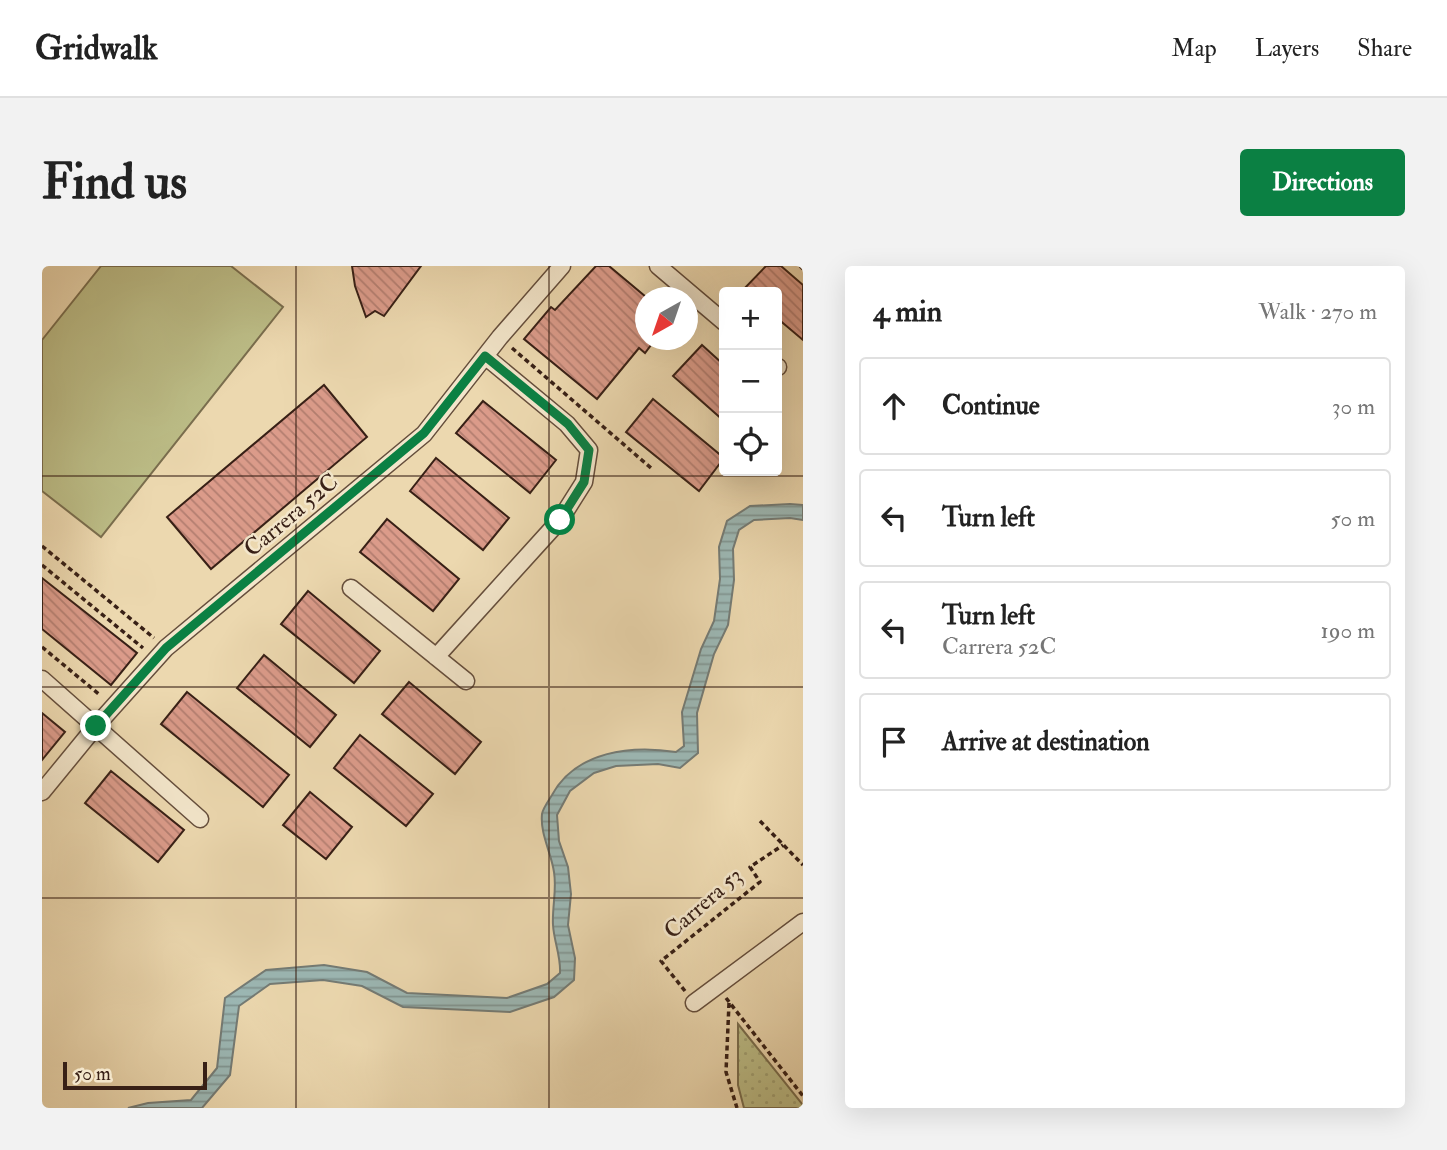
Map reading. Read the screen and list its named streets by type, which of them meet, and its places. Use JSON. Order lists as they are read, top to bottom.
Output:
{
  "streets": {
    "street": ["Carrera 52C"],
    "path": ["Carrera 53"]
  },
  "scale_bar": "50 m",
  "north": "bottom left",
  "page": {
    "header": "Gridwalk",
    "nav": ["Map", "Layers", "Share"],
    "buttons": "Directions",
    "title": "Find us",
    "heading": ["4 min", "Walk · 270 m"],
    "map_buttons": ["+", "−"],
    "list": [
      ["Continue", "30 m"],
      ["Turn left", "50 m"],
      ["Turn left", "Carrera 52C", "190 m"],
      "Arrive at destination"
    ],
    "scale": "50 m"
  }
}
